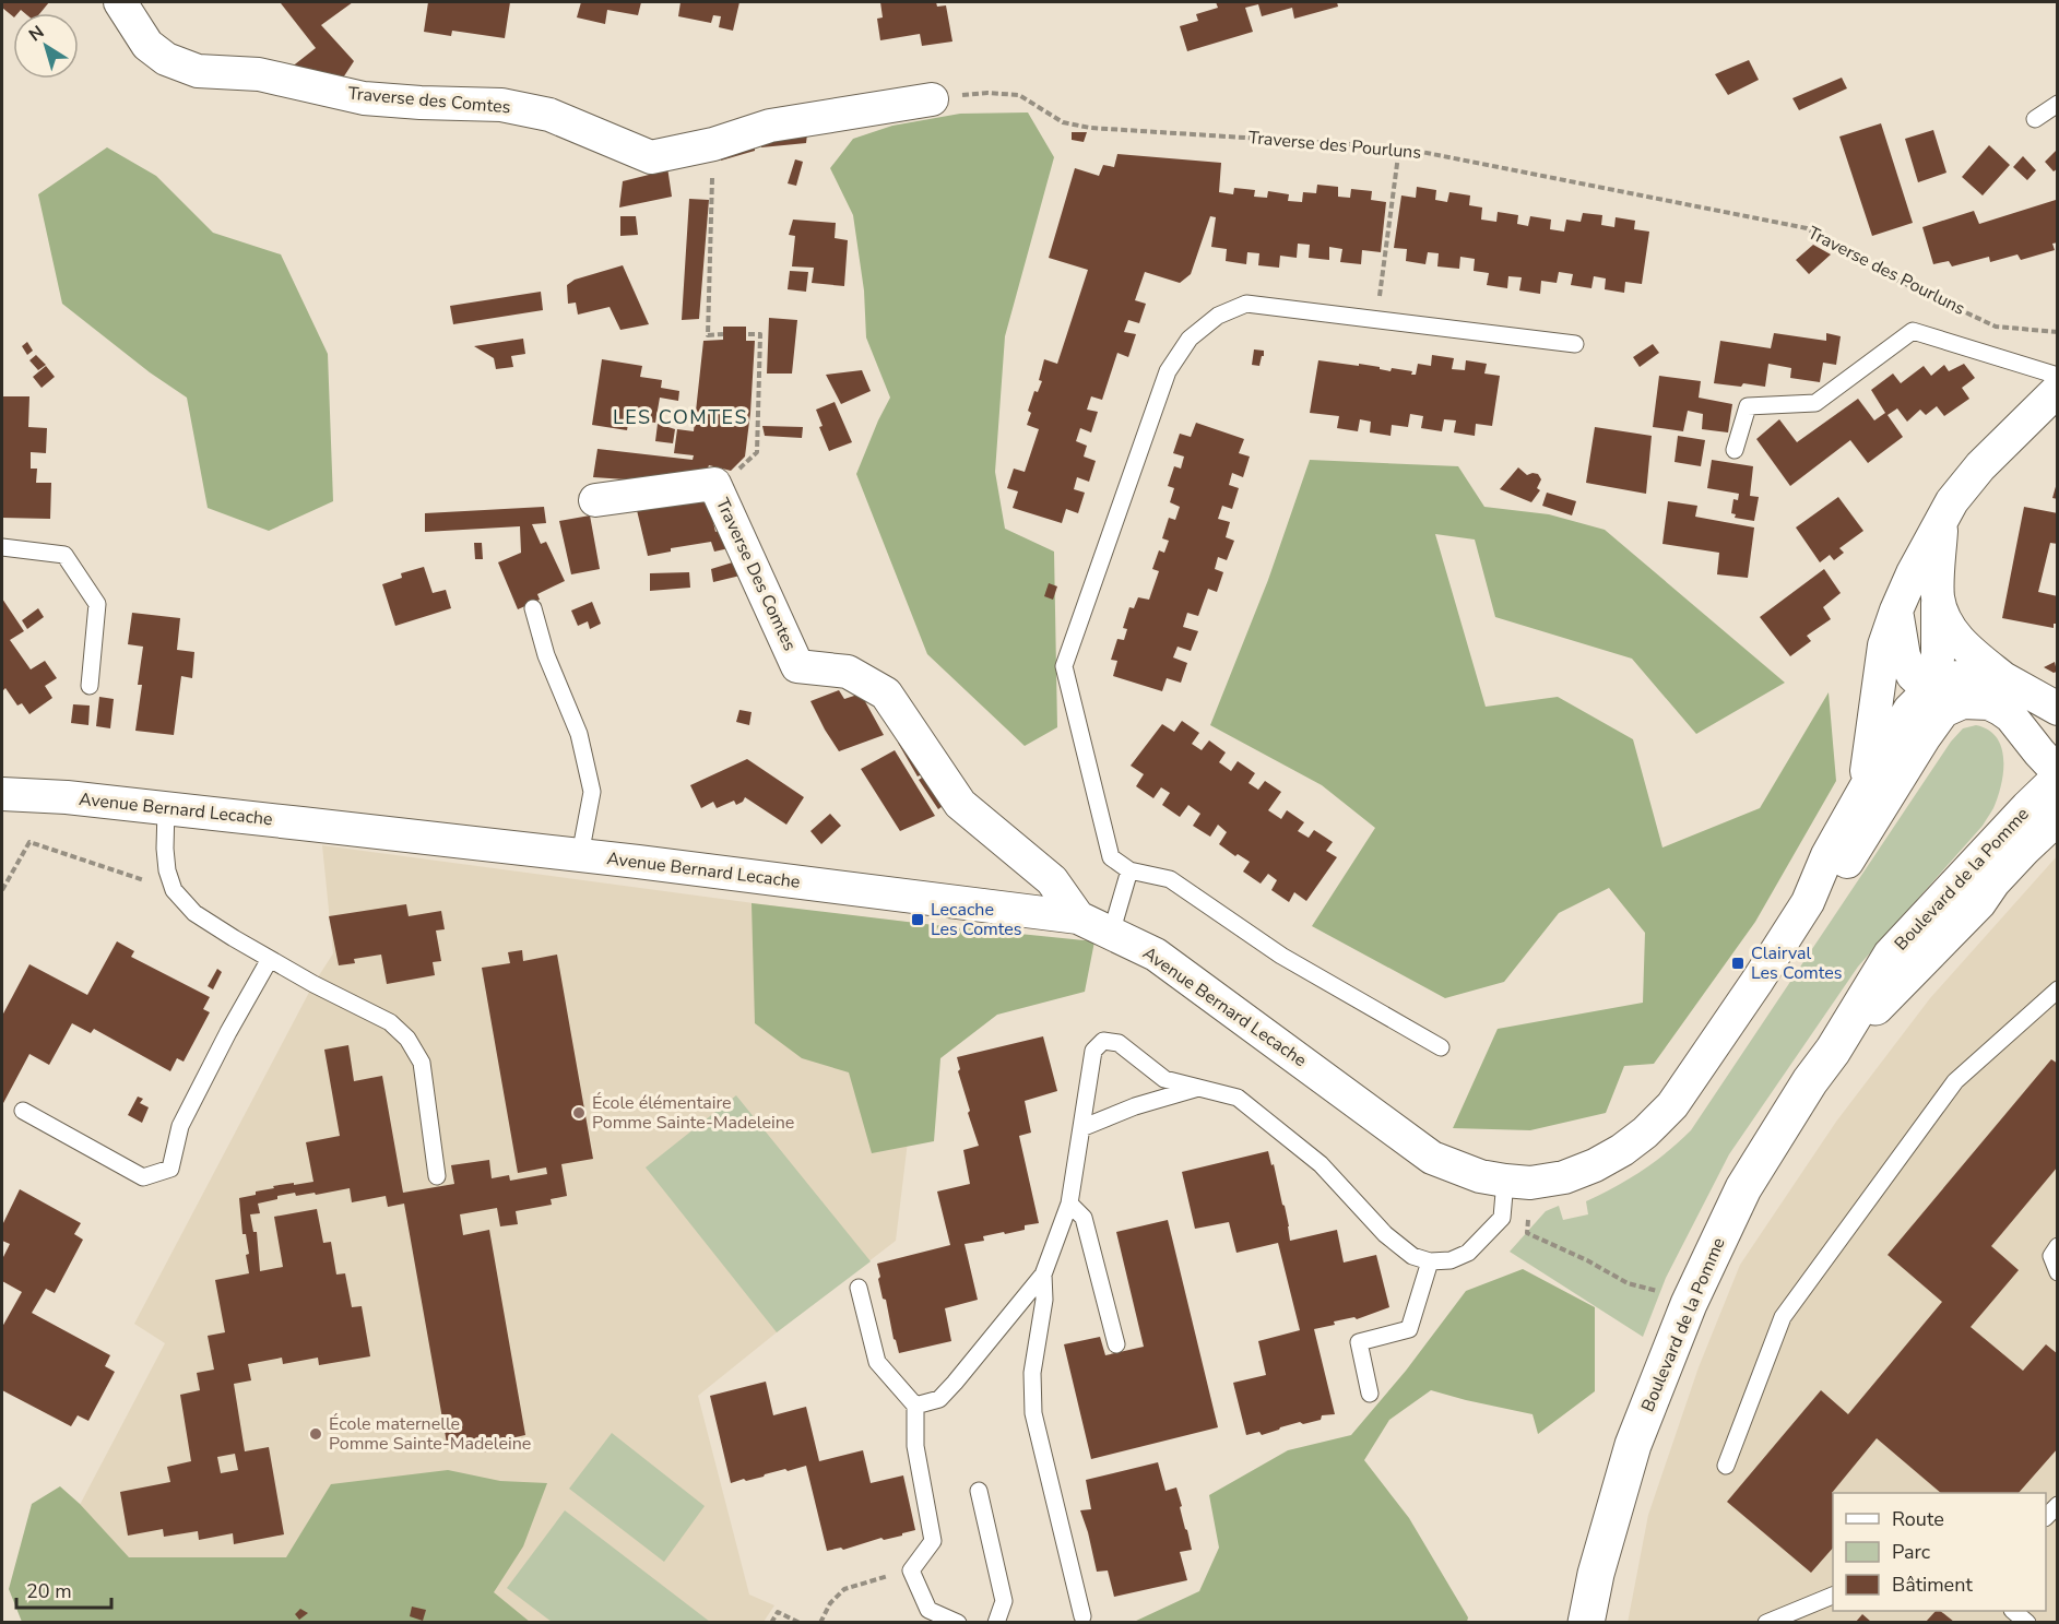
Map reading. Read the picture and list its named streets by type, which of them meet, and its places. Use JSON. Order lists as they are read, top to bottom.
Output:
{
  "streets": {
    "main road": ["Boulevard de la Pomme"],
    "street": ["Traverse des Comtes", "Traverse Des Comtes", "Avenue Bernard Lecache"],
    "path": ["Traverse des Pourluns"]
  },
  "crossings": [
    ["Traverse des Comtes", "Traverse Des Comtes"],
    ["Traverse Des Comtes", "Avenue Bernard Lecache"]
  ],
  "districts": ["LES COMTES"],
  "places": {
    "transit": ["Lecache Les Comtes", "Clairval Les Comtes"],
    "other": ["École élémentaire Pomme Sainte-Madeleine", "École maternelle Pomme Sainte-Madeleine"]
  },
  "legend": ["Route", "Parc", "Bâtiment"],
  "scale_bar": "20 m",
  "north": "top left"
}
